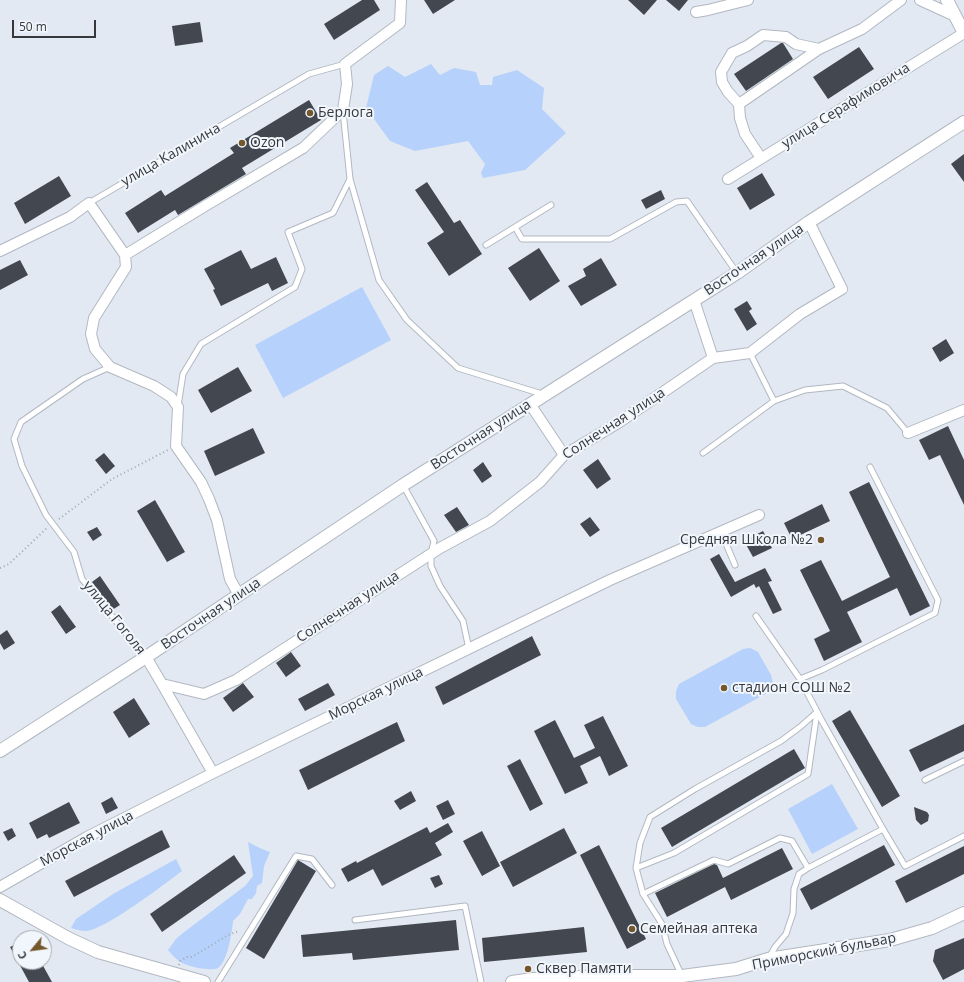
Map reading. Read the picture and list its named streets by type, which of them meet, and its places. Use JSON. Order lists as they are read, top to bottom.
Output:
{
  "streets": {
    "street": [
      "улица Серафимовича",
      "улица Калинина",
      "Восточная улица",
      "Солнечная улица",
      "улица Гоголя",
      "Морская улица",
      "Приморский бульвар"
    ]
  },
  "crossings": [
    ["Восточная улица", "улица Гоголя"],
    ["Солнечная улица", "улица Гоголя"],
    ["улица Гоголя", "Морская улица"]
  ],
  "places": [
    "Берлога",
    "Ozon",
    "Средняя Школа №2",
    "стадион СОШ №2",
    "Семейная аптека",
    "Сквер Памяти"
  ],
  "scale_bar": "50 m",
  "north": "bottom left"
}
